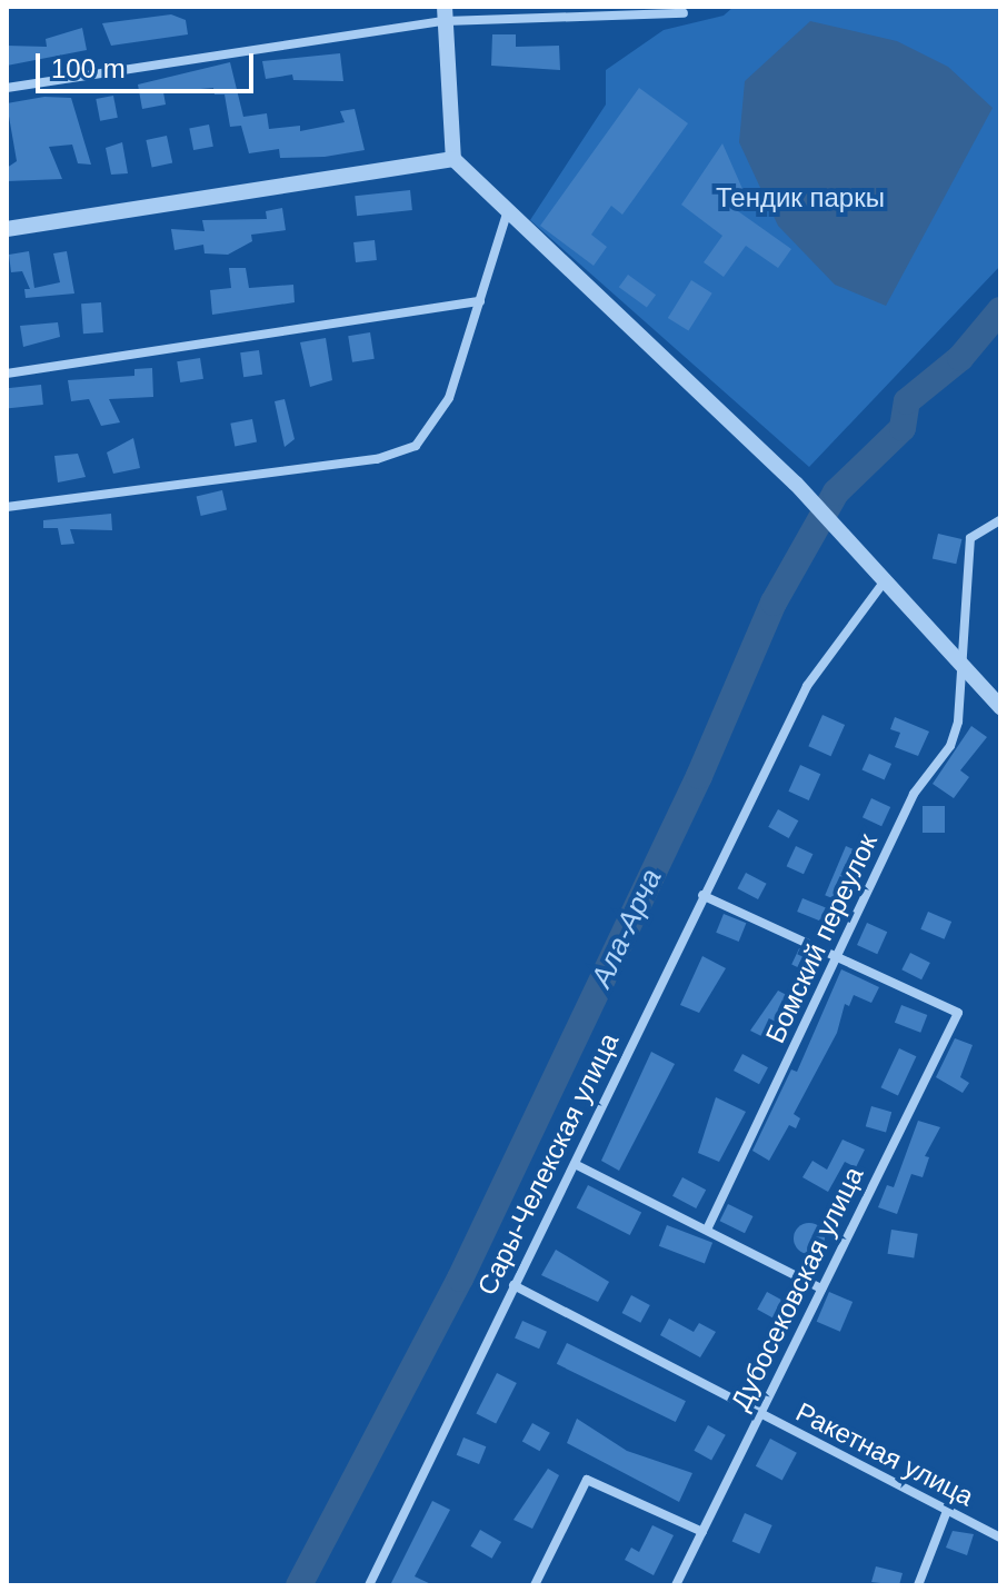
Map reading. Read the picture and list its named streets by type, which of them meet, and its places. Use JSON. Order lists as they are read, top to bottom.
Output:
{
  "streets": {
    "street": [
      "Бомский переулок",
      "Сары-Челекская улица",
      "Дубосековская улица",
      "Ракетная улица"
    ]
  },
  "crossings": [
    ["Бомский переулок", "Дубосековская улица"],
    ["Сары-Челекская улица", "Ракетная улица"],
    ["Дубосековская улица", "Ракетная улица"]
  ],
  "water": ["Ала-Арча"],
  "parks": ["Тендик паркы"],
  "scale_bar": "100 m"
}
